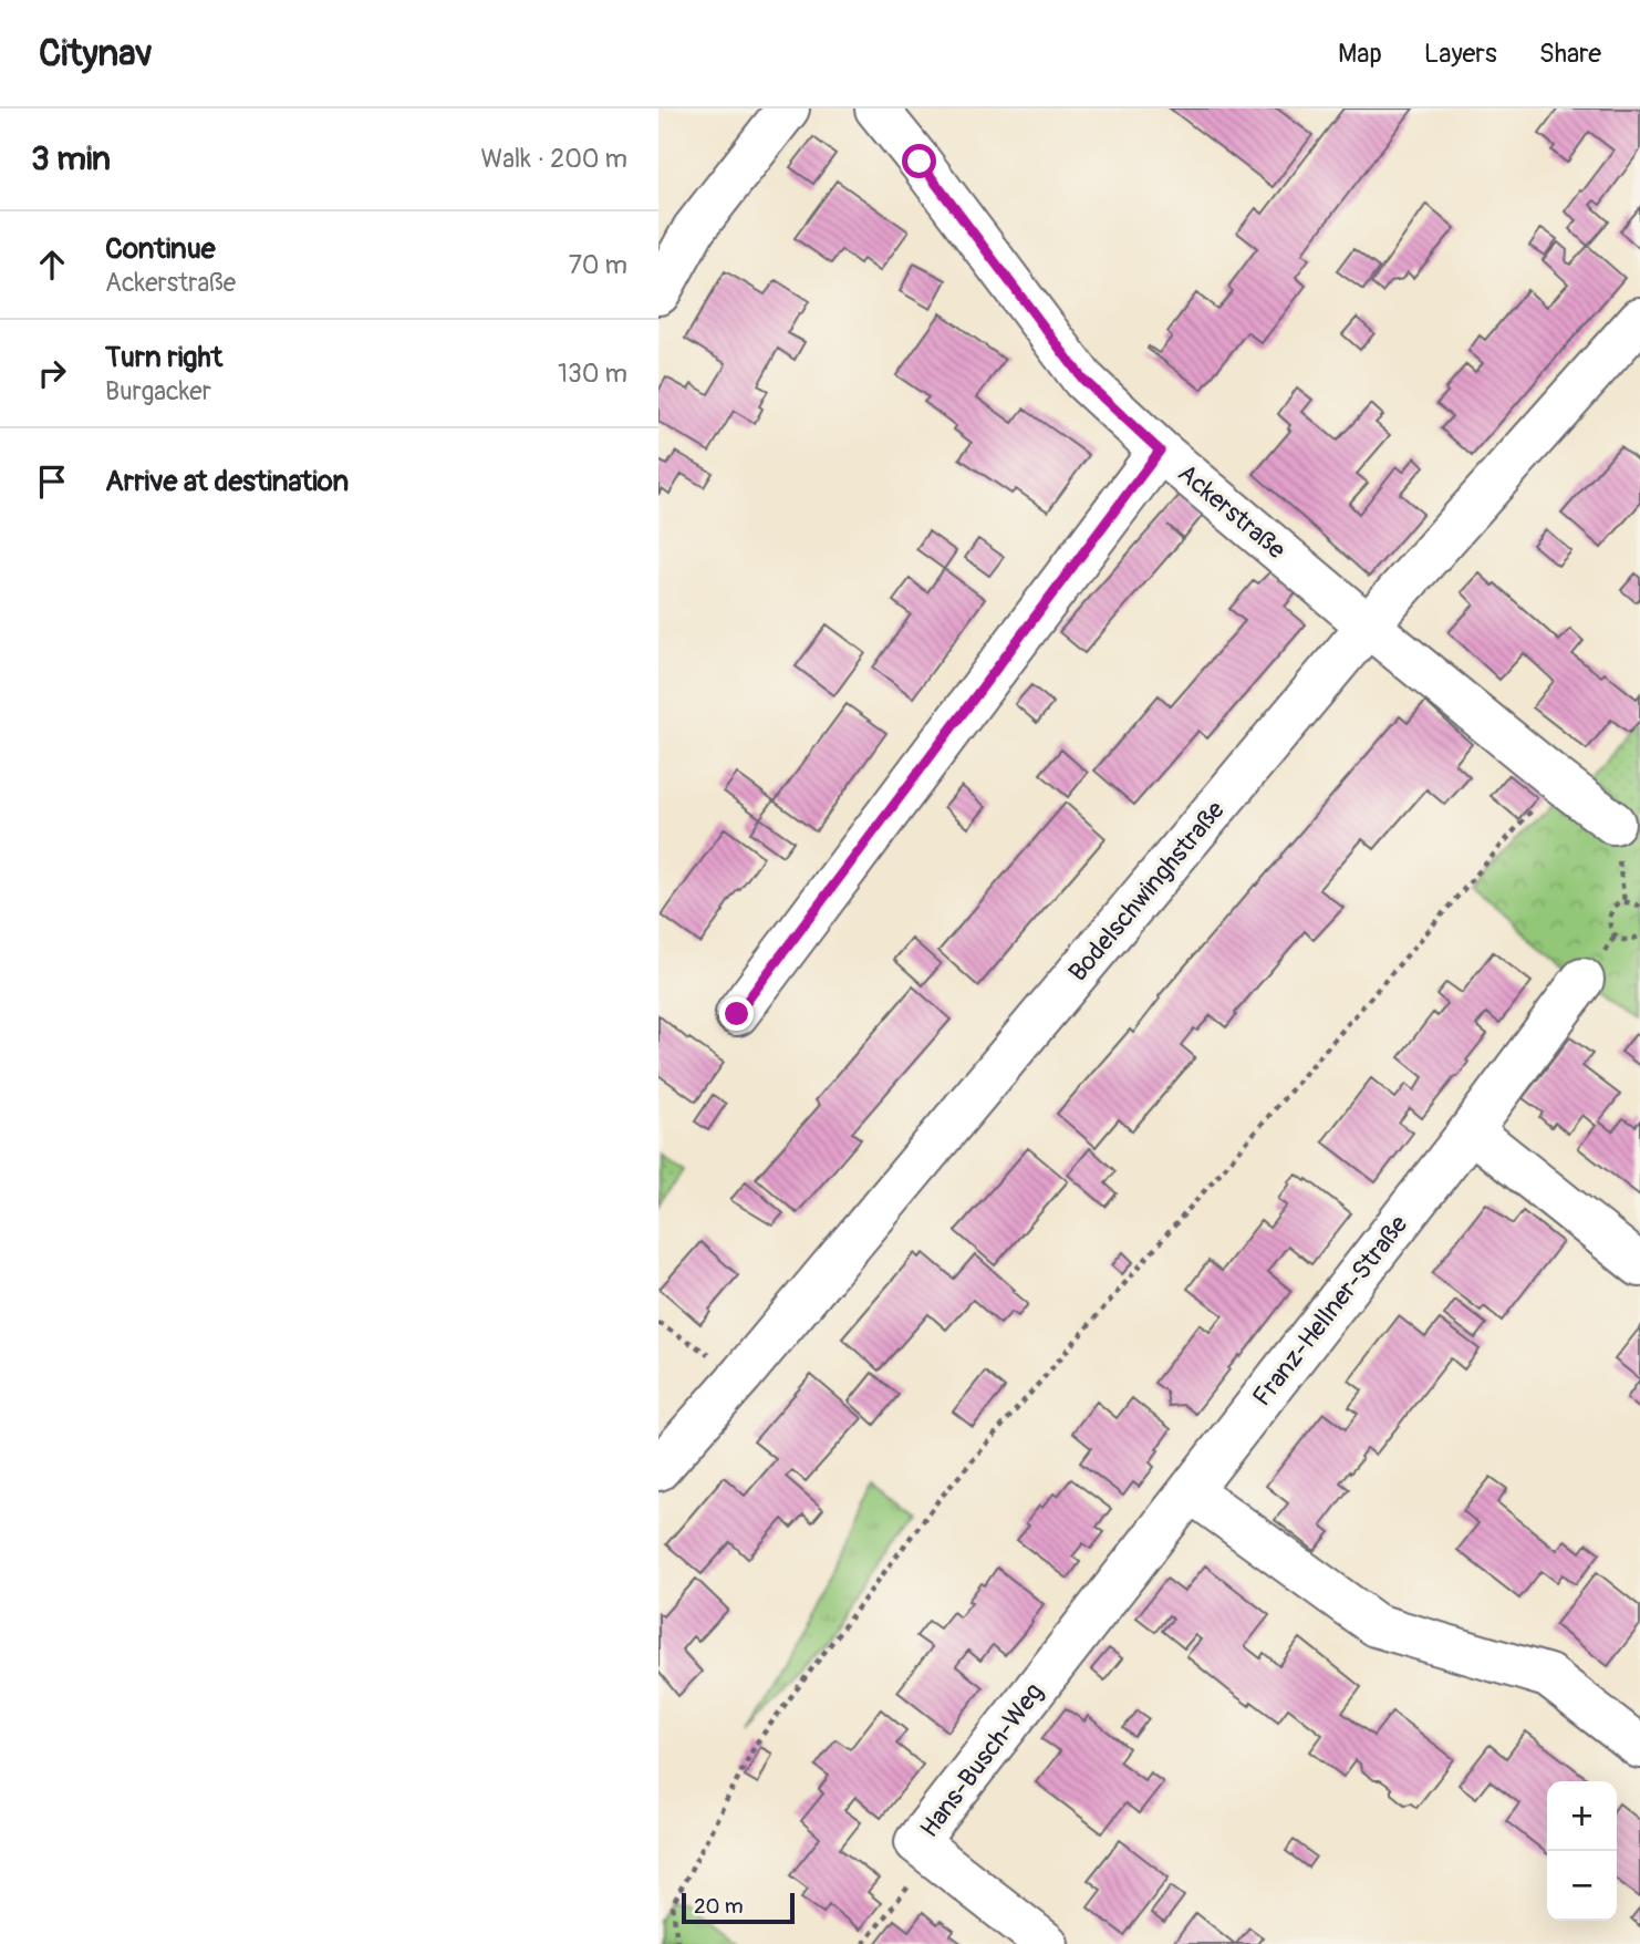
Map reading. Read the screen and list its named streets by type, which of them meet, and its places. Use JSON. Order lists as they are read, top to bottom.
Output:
{
  "streets": {
    "street": [
      "Ackerstraße",
      "Bodelschwinghstraße",
      "Franz-Hellner-Straße",
      "Hans-Busch-Weg"
    ]
  },
  "crossings": [
    ["Ackerstraße", "Bodelschwinghstraße"],
    ["Franz-Hellner-Straße", "Hans-Busch-Weg"]
  ],
  "scale_bar": "20 m",
  "page": {
    "header": "Citynav",
    "nav": ["Map", "Layers", "Share"],
    "heading": ["3 min", "Walk · 200 m"],
    "list": [
      ["Continue", "Ackerstraße", "70 m"],
      ["Turn right", "Burgacker", "130 m"],
      "Arrive at destination"
    ],
    "map_buttons": ["+", "−"],
    "scale": "20 m"
  }
}
